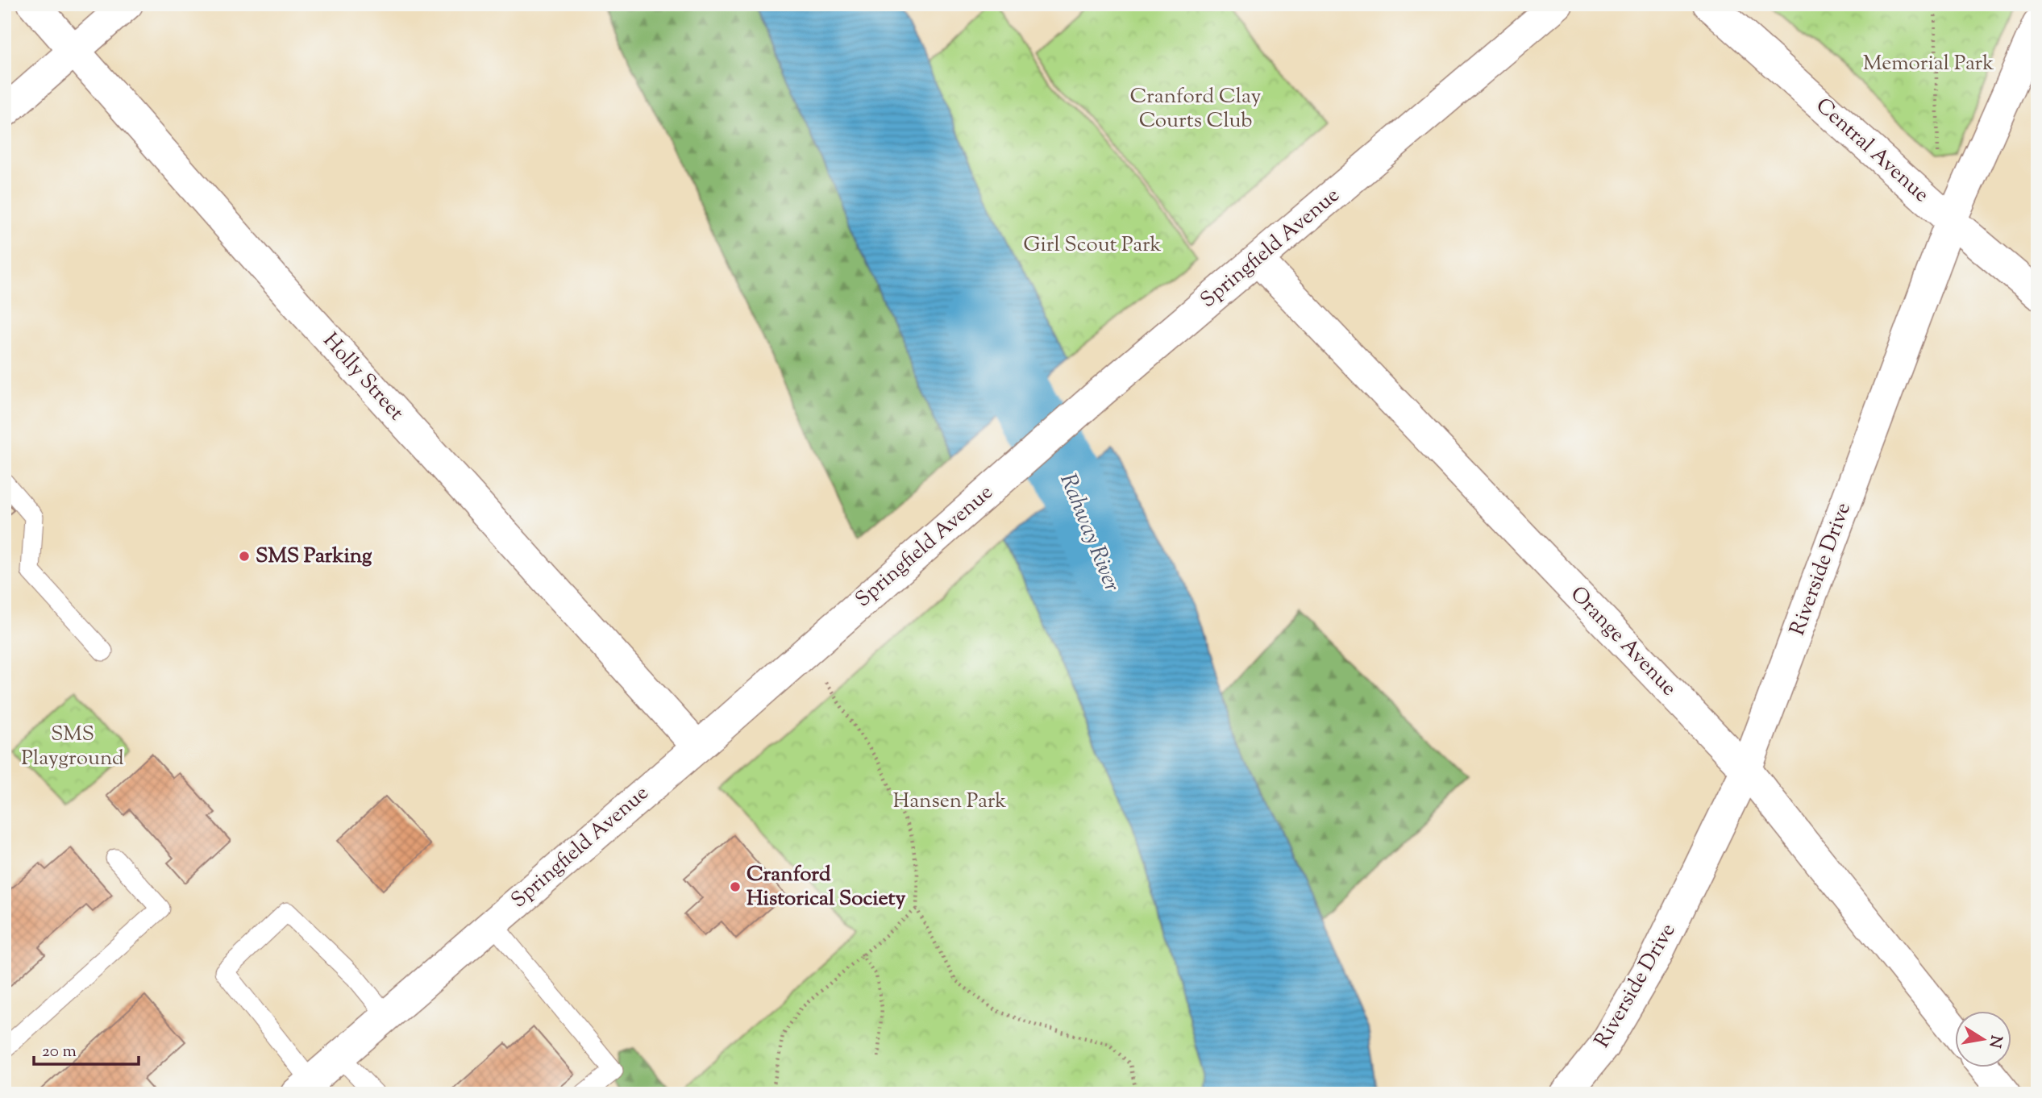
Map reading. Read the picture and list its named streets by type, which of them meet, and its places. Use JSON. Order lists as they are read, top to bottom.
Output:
{
  "streets": {
    "street": [
      "Central Avenue",
      "Springfield Avenue",
      "Holly Street",
      "Riverside Drive",
      "Orange Avenue"
    ]
  },
  "crossings": [
    ["Central Avenue", "Riverside Drive"],
    ["Springfield Avenue", "Holly Street"],
    ["Springfield Avenue", "Orange Avenue"],
    ["Riverside Drive", "Orange Avenue"]
  ],
  "water": ["Rahway River"],
  "parks": [
    "Memorial Park",
    "Cranford Clay Courts Club",
    "Girl Scout Park",
    "SMS Playground",
    "Hansen Park"
  ],
  "places": ["SMS Parking", "Cranford Historical Society"],
  "scale_bar": "20 m",
  "north": "right"
}
